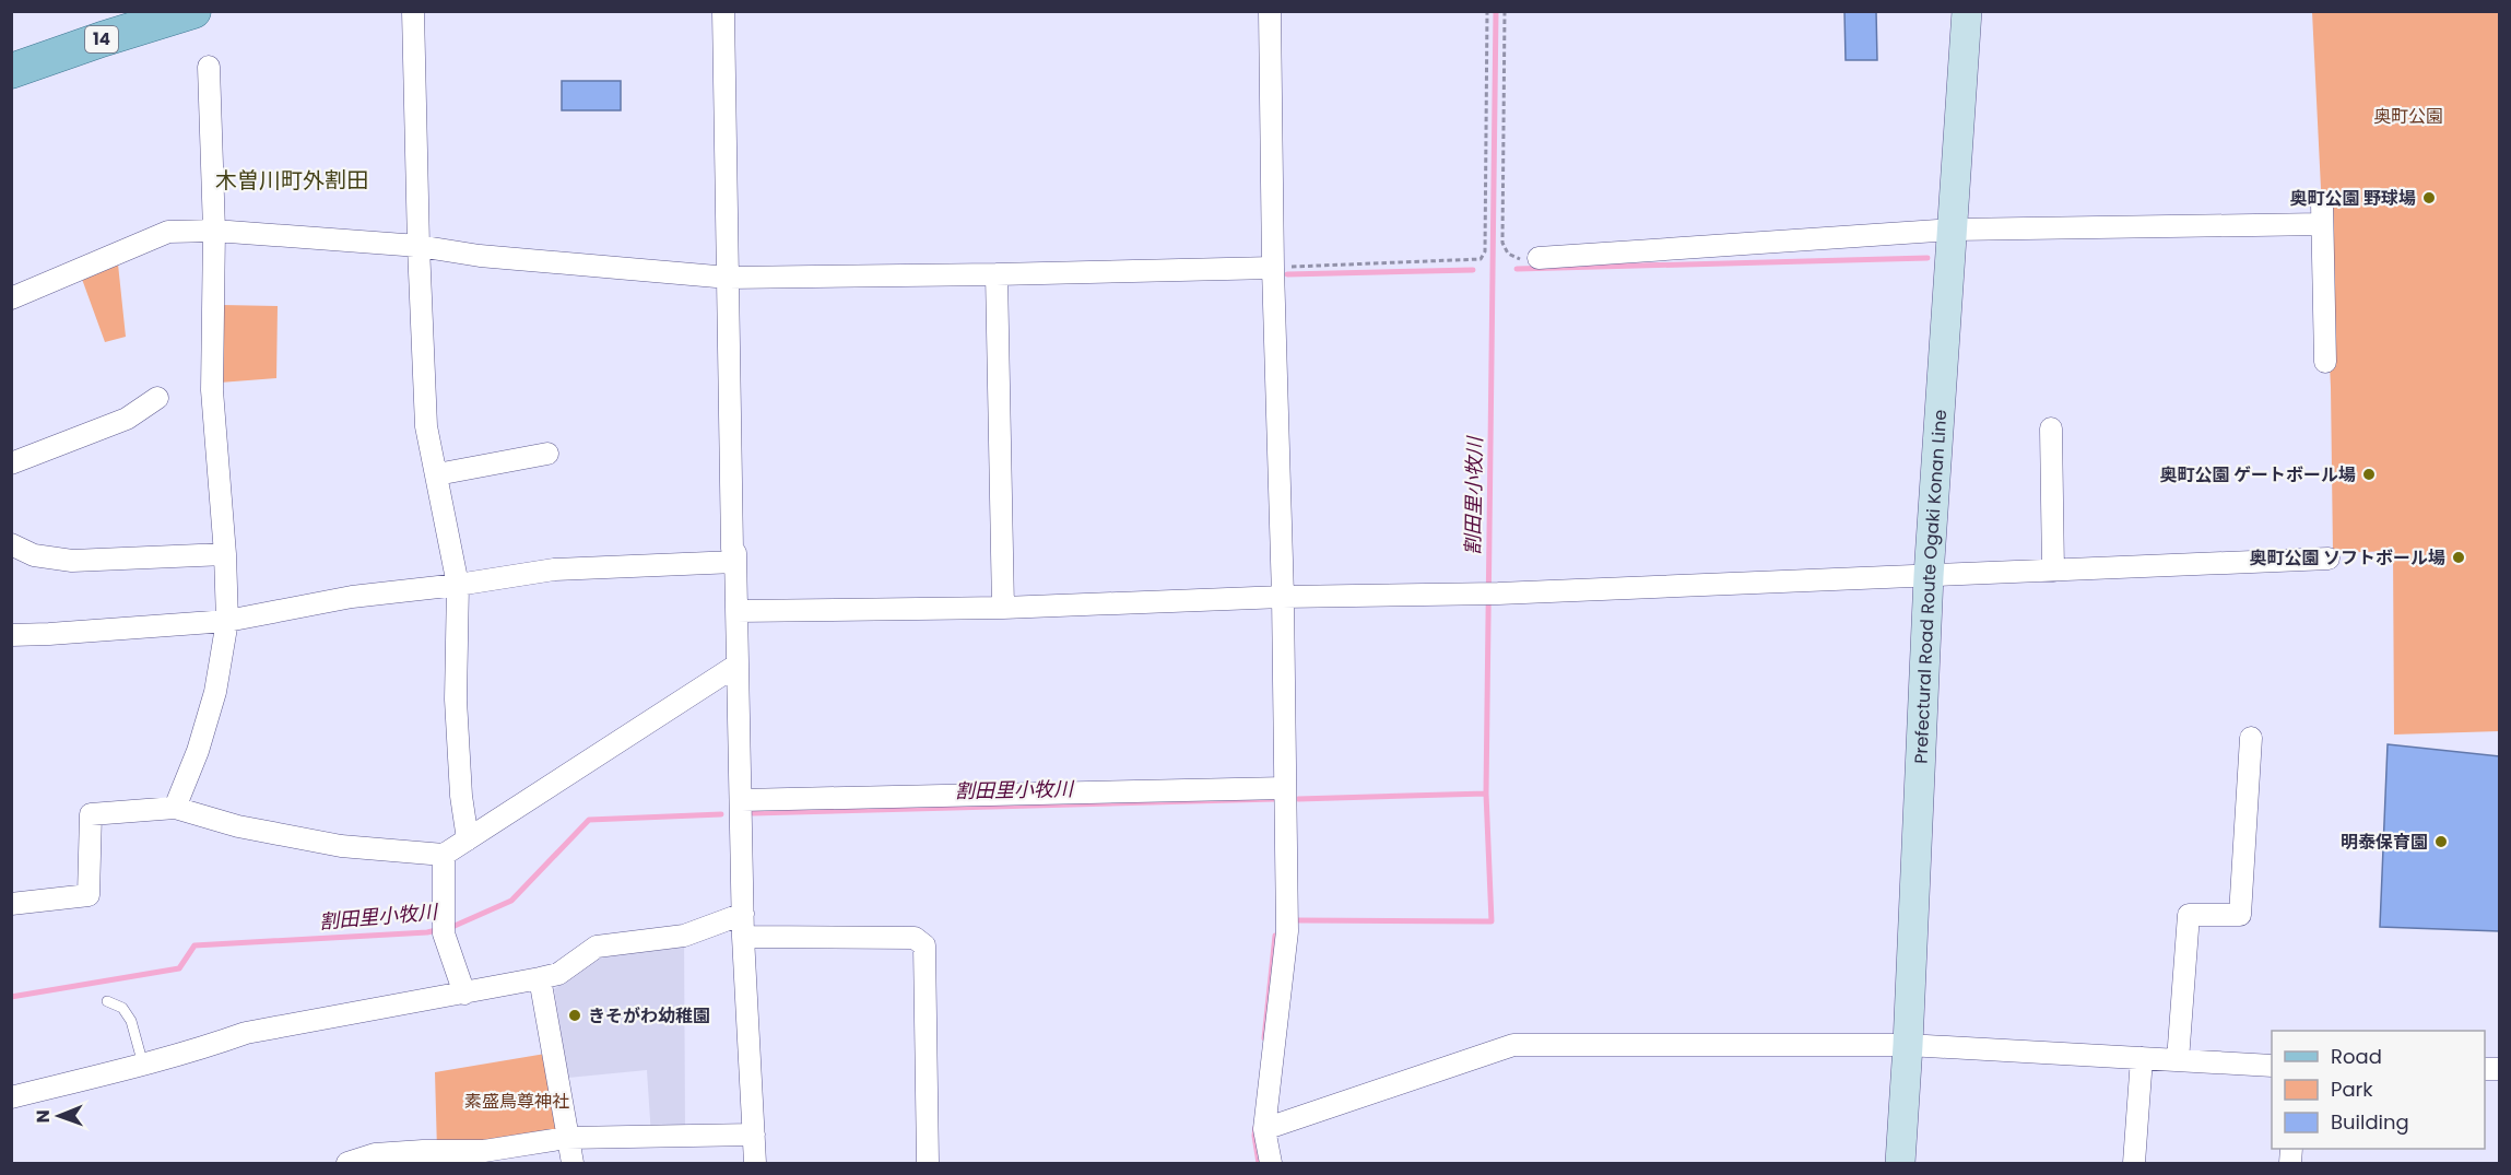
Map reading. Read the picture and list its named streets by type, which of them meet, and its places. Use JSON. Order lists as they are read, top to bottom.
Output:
{
  "streets": {
    "main road": ["14", "Prefectural Road Route Ogaki Konan Line"]
  },
  "districts": ["木曽川町外割田"],
  "water": ["割田里小牧川"],
  "parks": ["奥町公園", "素盛鳥尊神社"],
  "places": [
    "奥町公園 野球場",
    "奥町公園 ゲートボール場",
    "奥町公園 ソフトボール場",
    "明泰保育園",
    "きそがわ幼稚園"
  ],
  "legend": ["Road", "Park", "Building"],
  "north": "left"
}
